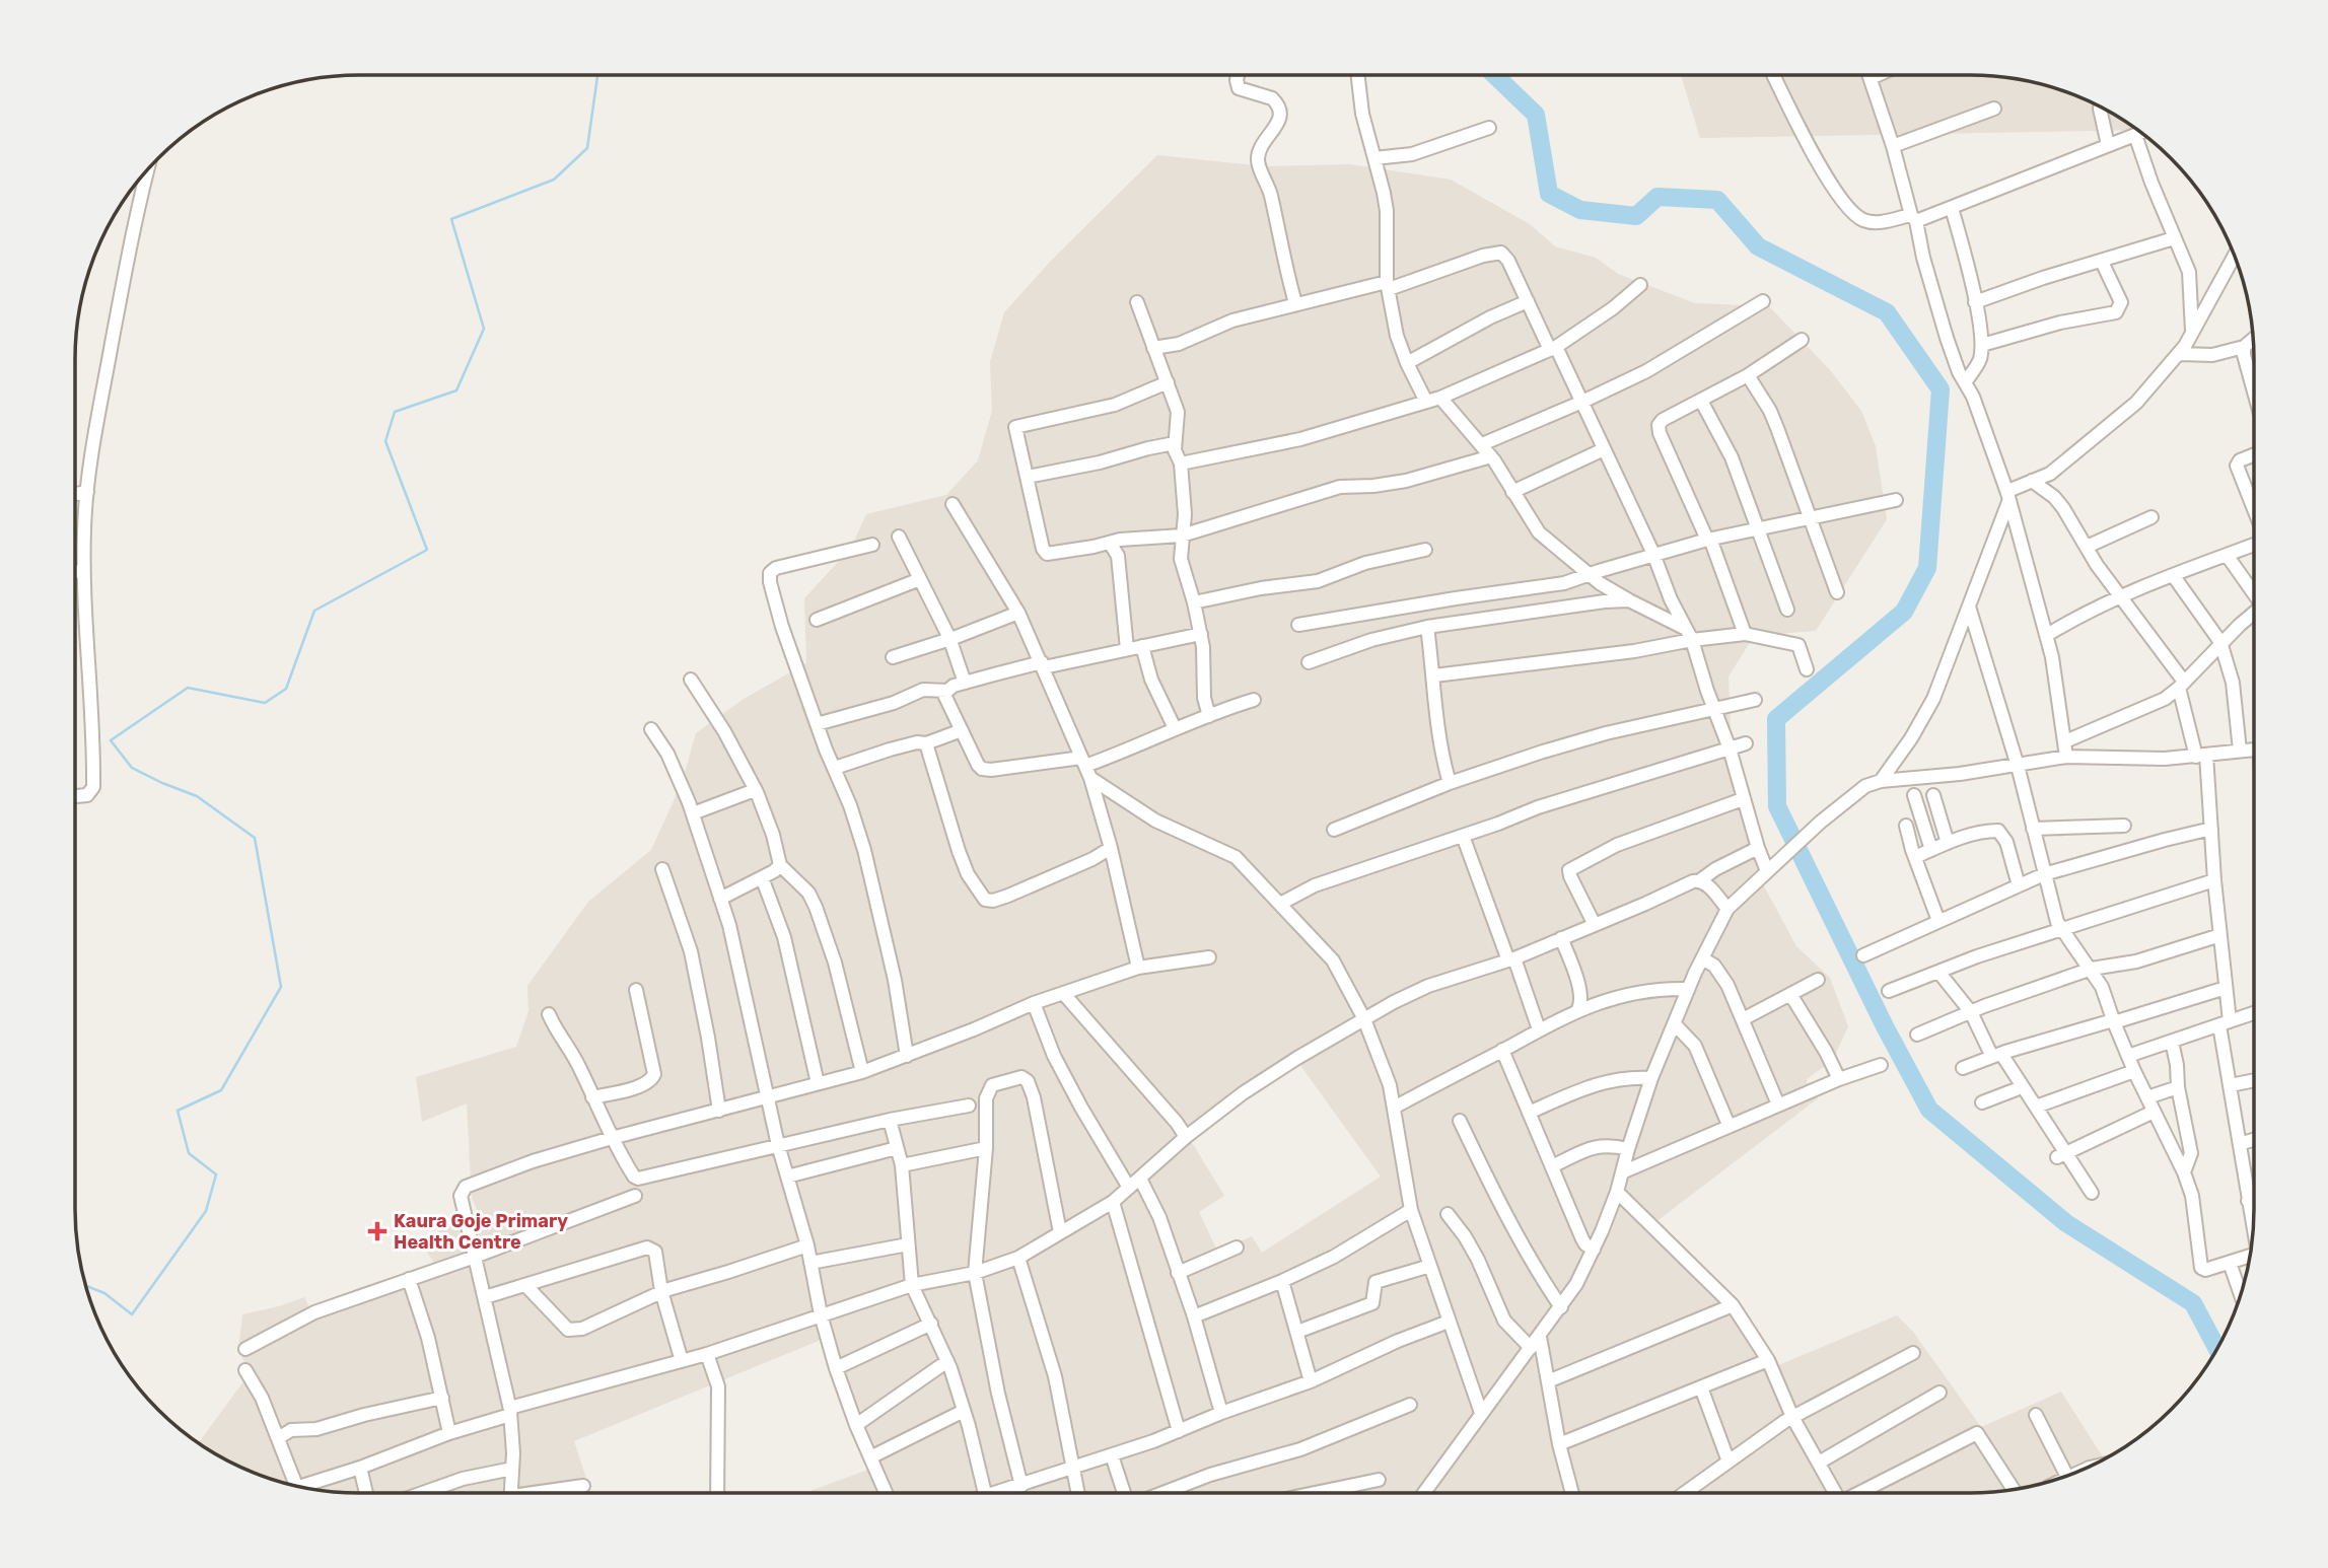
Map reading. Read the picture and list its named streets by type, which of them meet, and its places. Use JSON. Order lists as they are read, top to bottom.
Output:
{
  "places": {
    "health": ["Kaura Goje Primary Health Centre"]
  }
}
